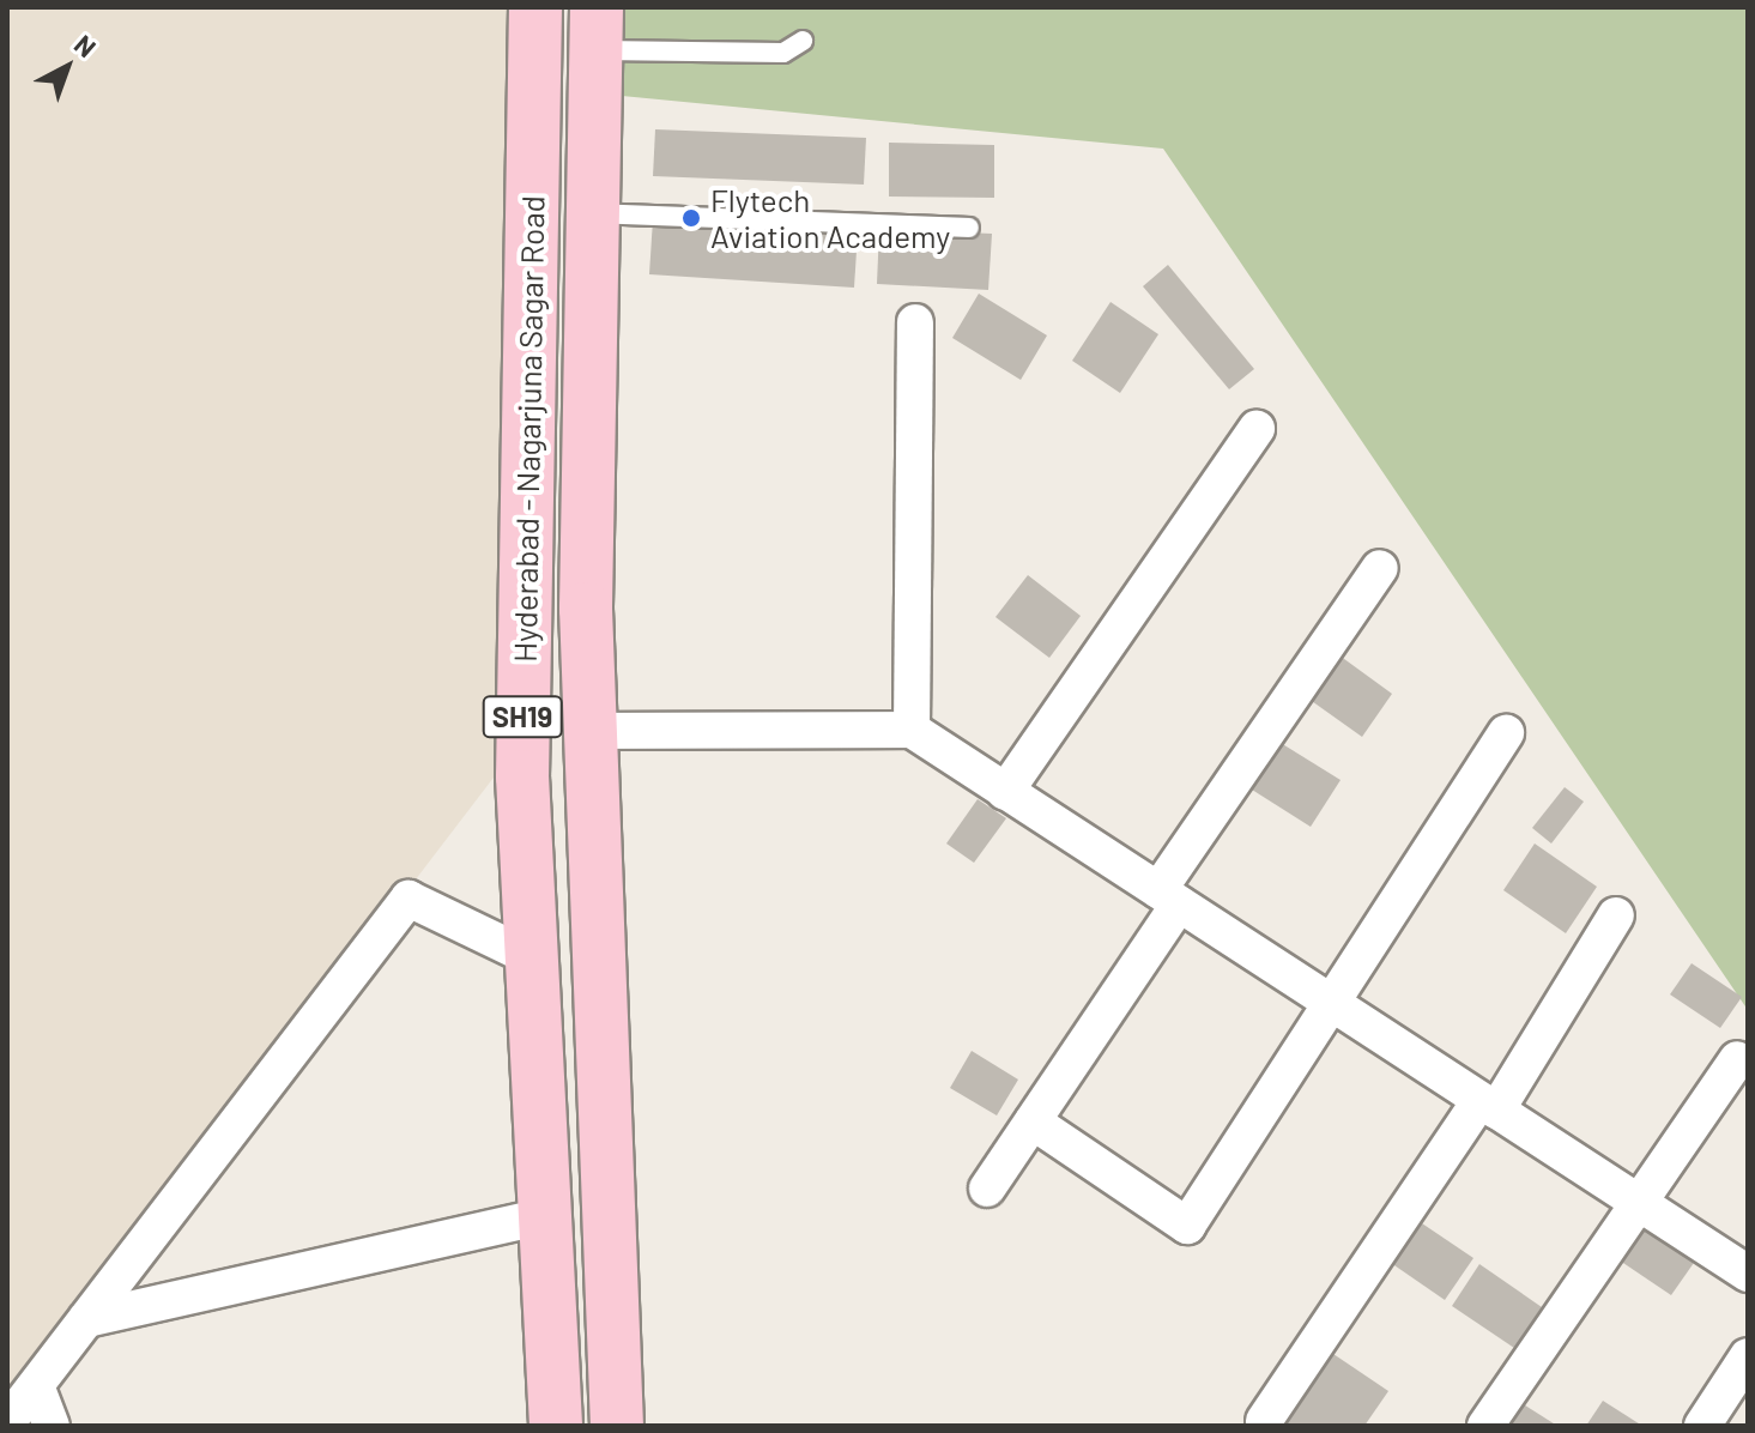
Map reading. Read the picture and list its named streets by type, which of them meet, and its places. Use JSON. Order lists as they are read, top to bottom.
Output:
{
  "streets": {
    "main road": ["Hyderabad - Nagarjuna Sagar Road", "SH19"]
  },
  "places": ["Flytech Aviation Academy"],
  "north": "top right"
}
